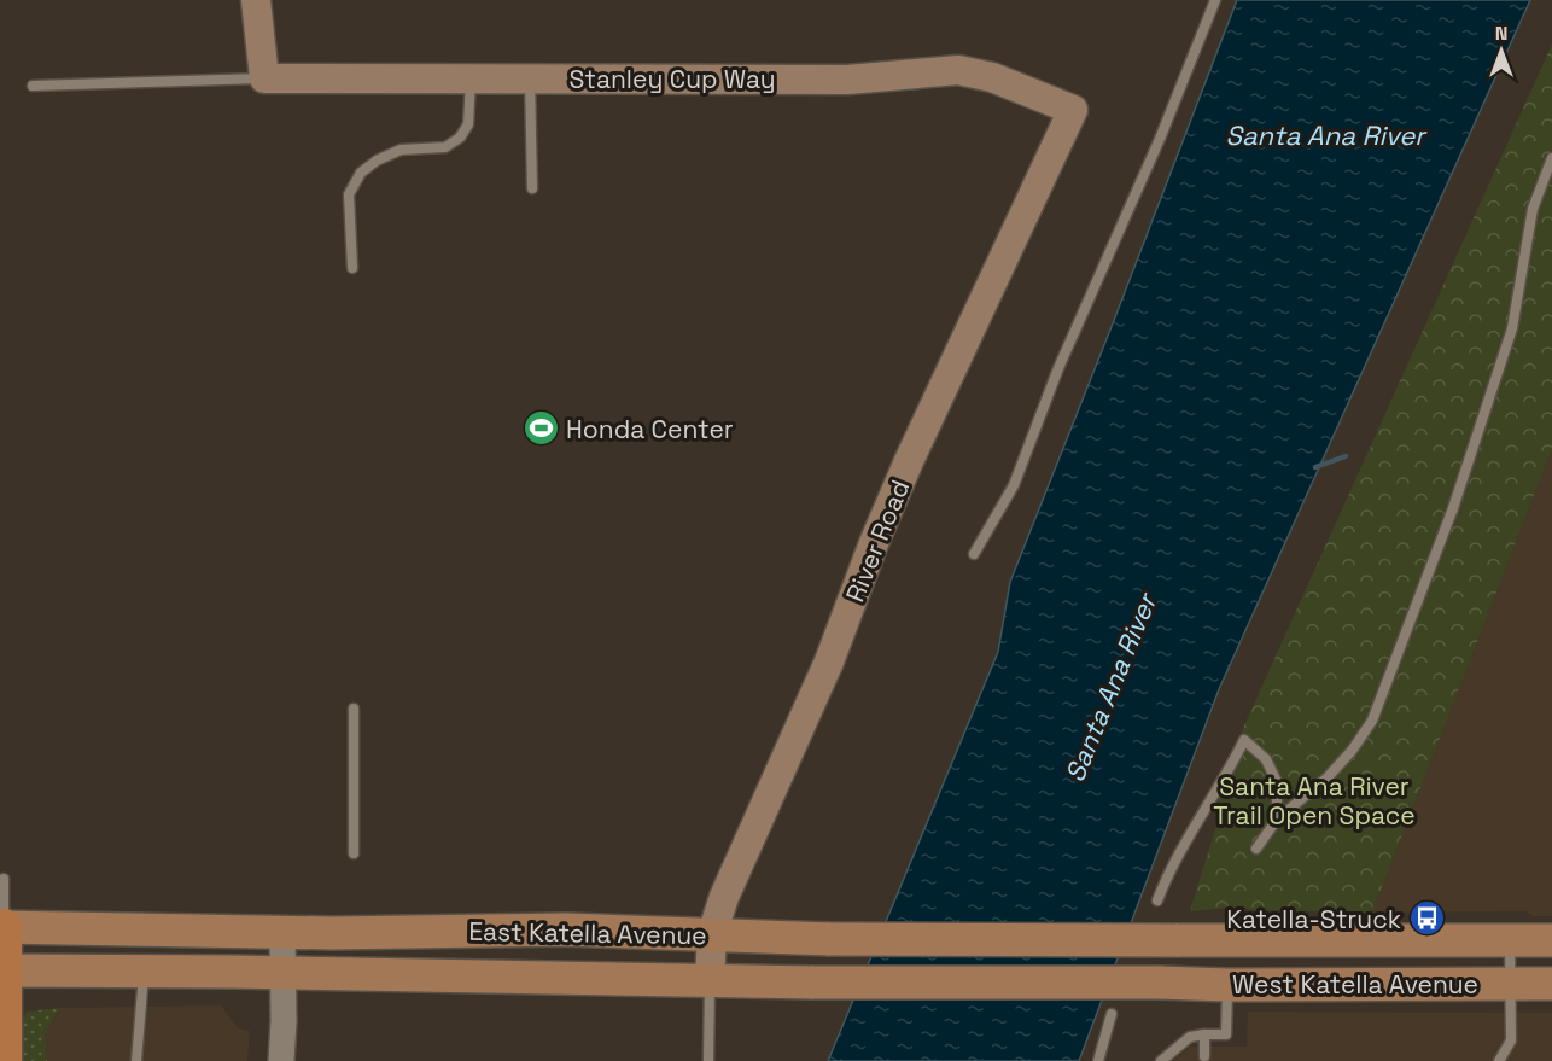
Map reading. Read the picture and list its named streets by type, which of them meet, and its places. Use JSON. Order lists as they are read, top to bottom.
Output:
{
  "streets": {
    "main road": [
      "Stanley Cup Way",
      "River Road",
      "East Katella Avenue",
      "West Katella Avenue"
    ]
  },
  "crossings": [
    ["Stanley Cup Way", "River Road"],
    ["River Road", "East Katella Avenue"],
    ["East Katella Avenue", "West Katella Avenue"]
  ],
  "water": ["Santa Ana River"],
  "parks": ["Santa Ana River Trail Open Space"],
  "places": {
    "sports": ["Honda Center"],
    "bus stop": ["Katella-Struck"]
  },
  "north": "top"
}
